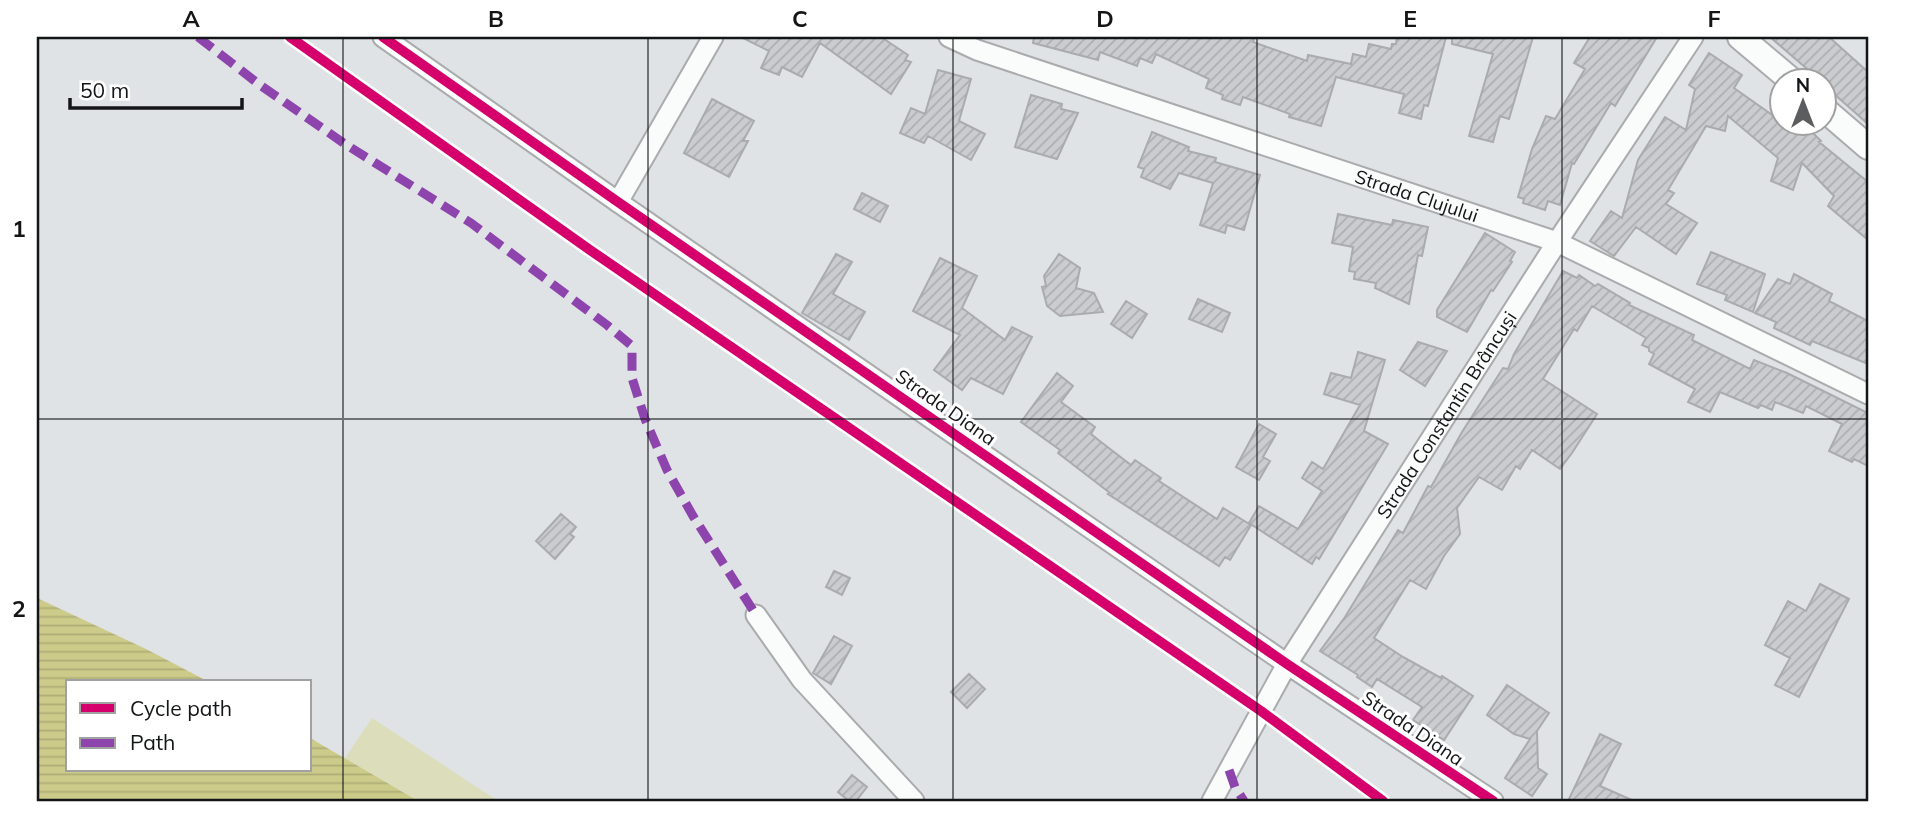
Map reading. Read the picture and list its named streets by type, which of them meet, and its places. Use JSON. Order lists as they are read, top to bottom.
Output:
{
  "streets": {
    "street": ["Strada Clujului", "Strada Diana", "Strada Constantin Brâncuși"]
  },
  "crossings": [
    ["Strada Clujului", "Strada Constantin Brâncuși"],
    ["Strada Diana", "Strada Constantin Brâncuși"]
  ],
  "legend": ["Cycle path", "Path"],
  "scale_bar": "50 m",
  "north": "top",
  "grid": {
    "columns": [
      "A",
      "B",
      "C",
      "D",
      "E",
      "F"
    ],
    "rows": ["1", "2"]
  }
}
